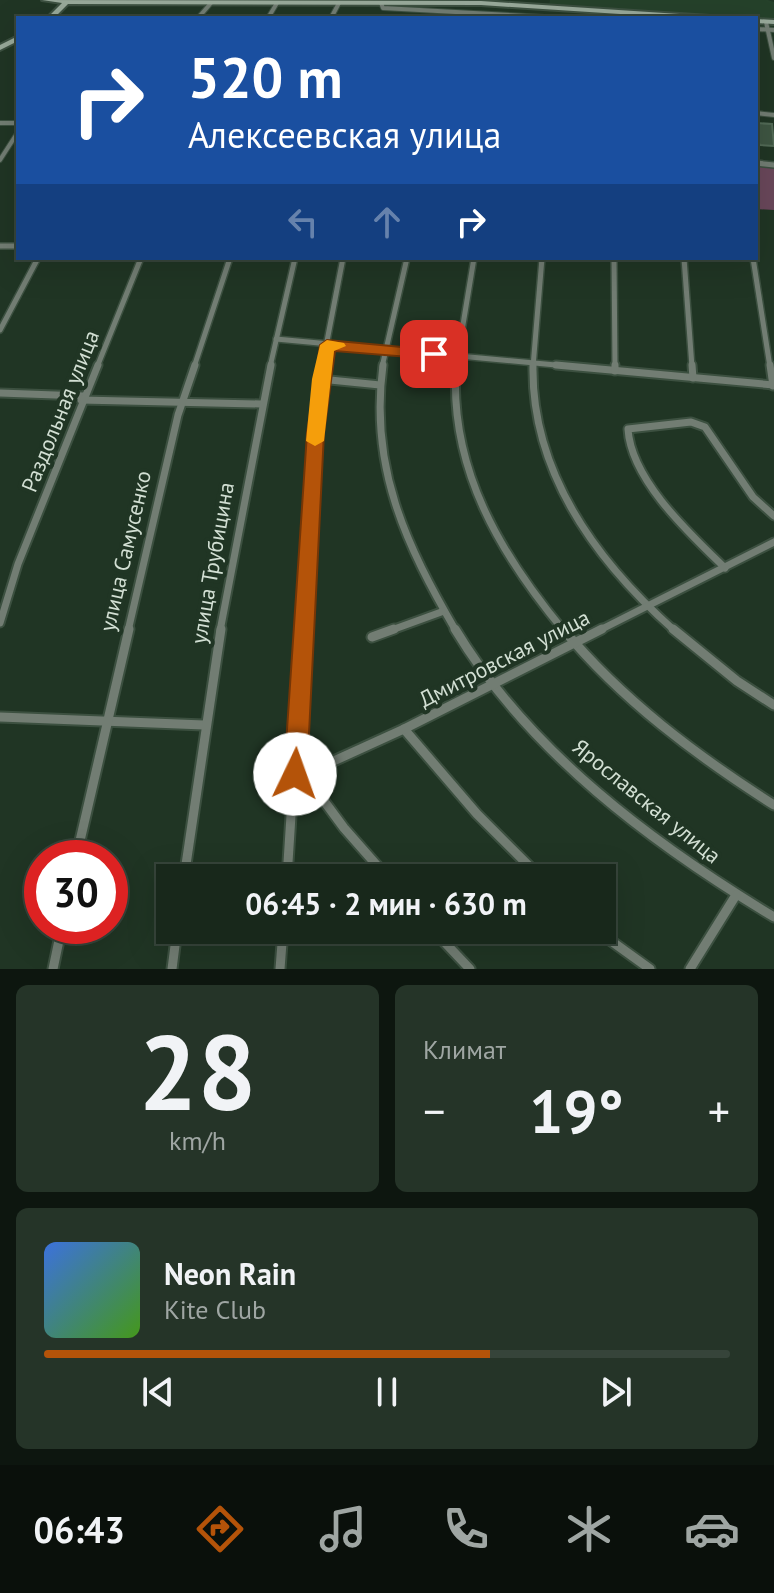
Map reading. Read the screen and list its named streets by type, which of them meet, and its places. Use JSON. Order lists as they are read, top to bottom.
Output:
{
  "streets": {
    "street": [
      "Раздольная улица",
      "улица Самусенко",
      "улица Трубицина",
      "Дмитровская улица",
      "Ярославская улица"
    ]
  },
  "crossings": [
    ["Дмитровская улица", "Ярославская улица"]
  ],
  "page": {
    "turn": ["520 m", "Алексеевская улица"],
    "limit": "30",
    "trip": "06:45 · 2 мин · 630 m",
    "tile": [
      ["28", "km/h"],
      "Климат"
    ],
    "heat": ["−", "19°", "+"],
    "song": ["Neon Rain", "Kite Club"],
    "tabs": "06:43"
  }
}
